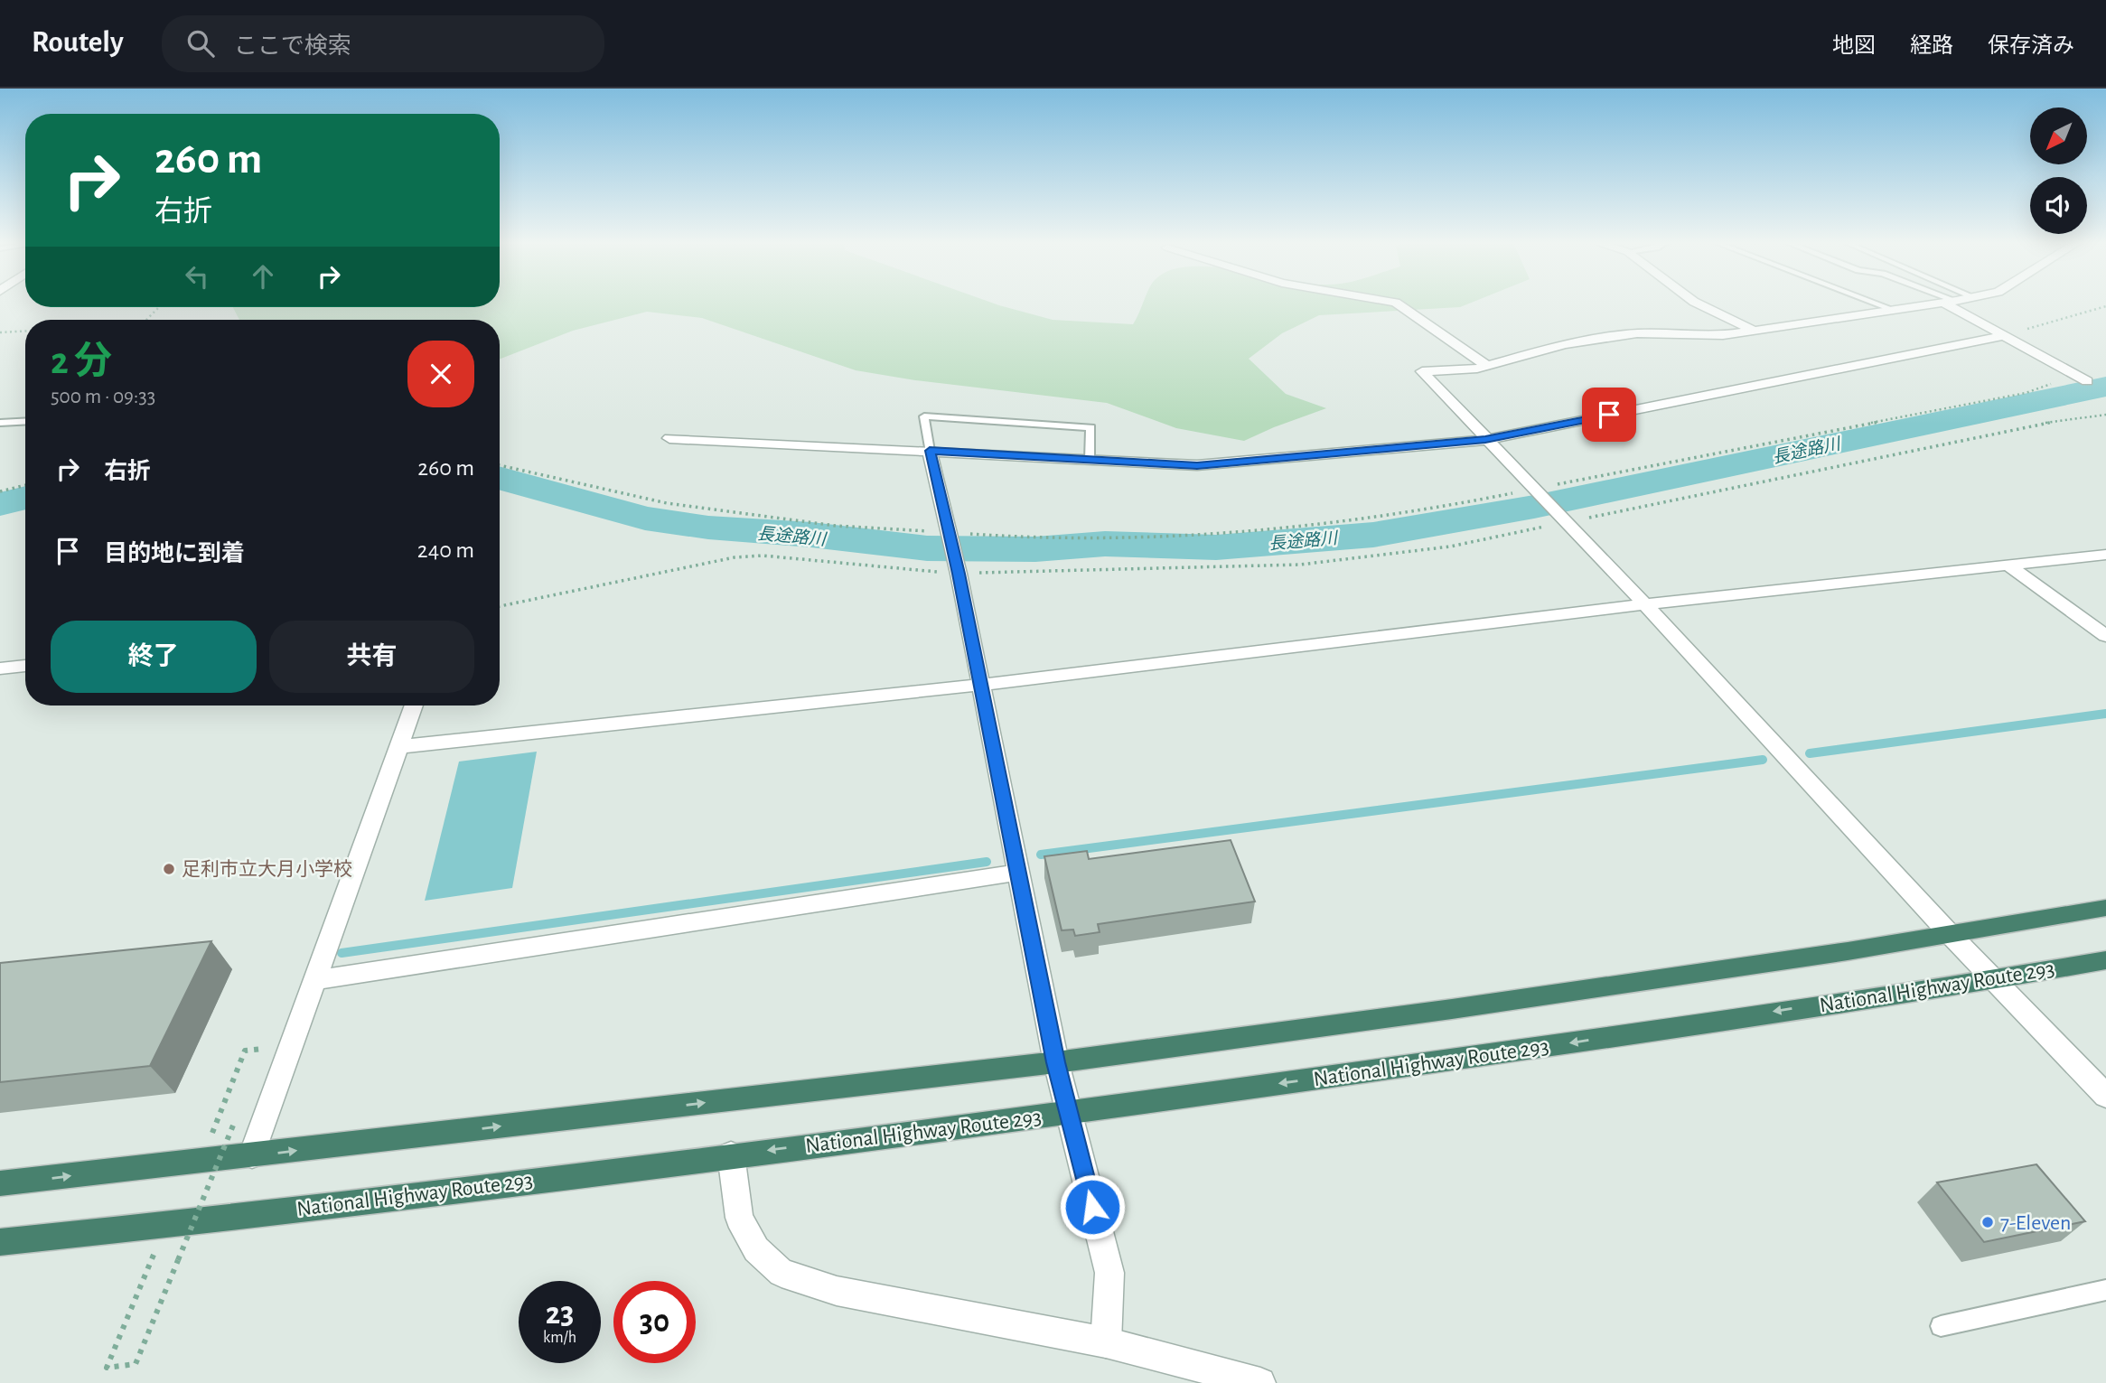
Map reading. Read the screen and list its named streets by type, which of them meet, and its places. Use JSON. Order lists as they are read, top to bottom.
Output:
{
  "streets": {
    "highway": ["National Highway Route 293"]
  },
  "water": ["長途路川"],
  "places": ["足利市立大月小学校", "7-Eleven"],
  "north": "bottom left",
  "page": {
    "header": "Routely",
    "search": "ここで検索",
    "nav": ["地図", "経路", "保存済み"],
    "turn": ["260 m", "右折"],
    "heading": ["2 分", "500 m · 09:33"],
    "list": [
      {
        "name": "右折",
        "value": "260 m"
      },
      {
        "name": "目的地に到着",
        "value": "240 m"
      }
    ],
    "buttons": ["終了", "共有"],
    "speed": "23 km/h",
    "limit": "30"
  }
}
